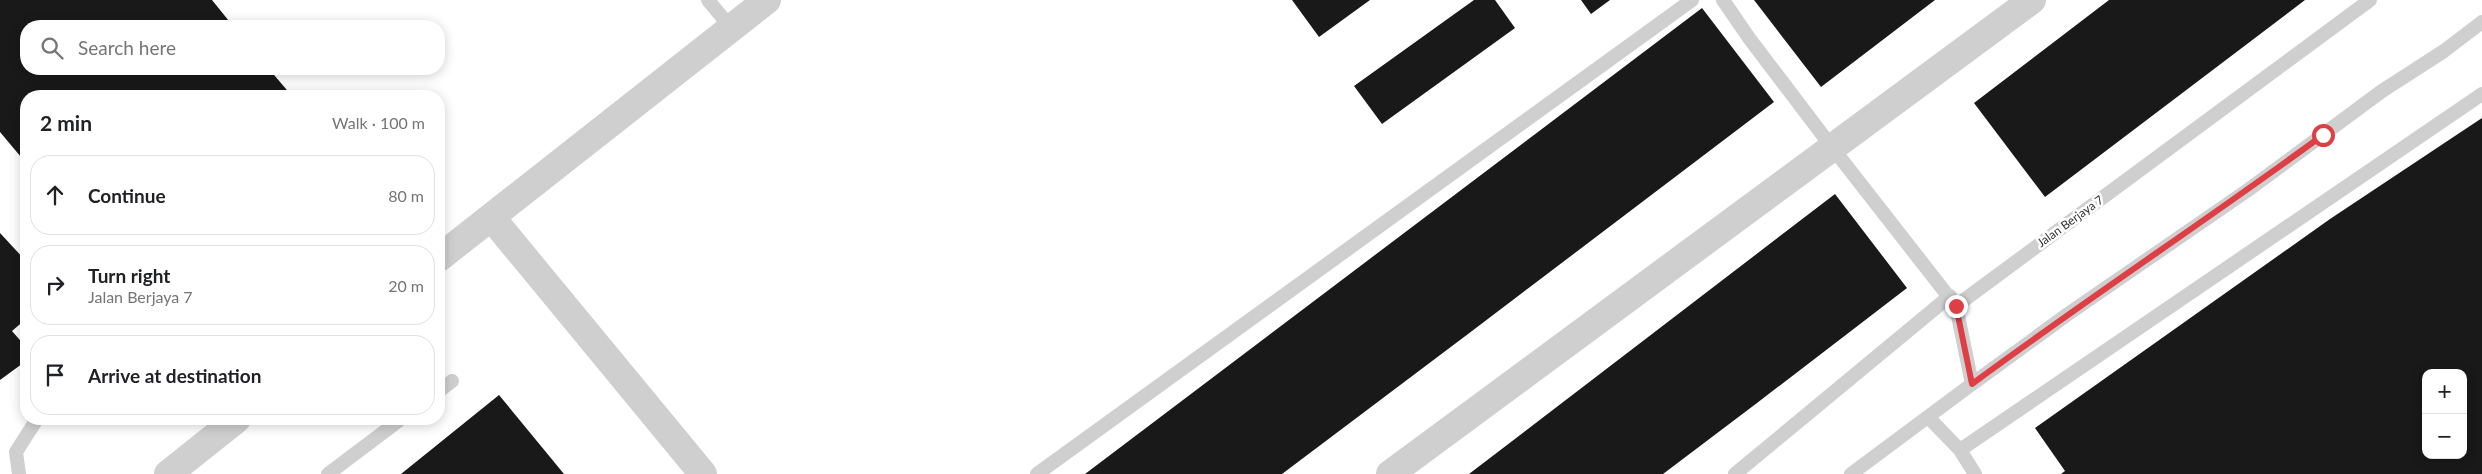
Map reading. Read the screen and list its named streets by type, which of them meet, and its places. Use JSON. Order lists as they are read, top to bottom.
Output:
{
  "streets": {
    "lane": ["Jalan Berjaya 7"]
  },
  "page": {
    "search": "Search here",
    "heading": ["2 min", "Walk · 100 m"],
    "list": [
      ["Continue", "80 m"],
      ["Turn right", "Jalan Berjaya 7", "20 m"],
      "Arrive at destination"
    ],
    "map_buttons": ["+", "−"]
  }
}
